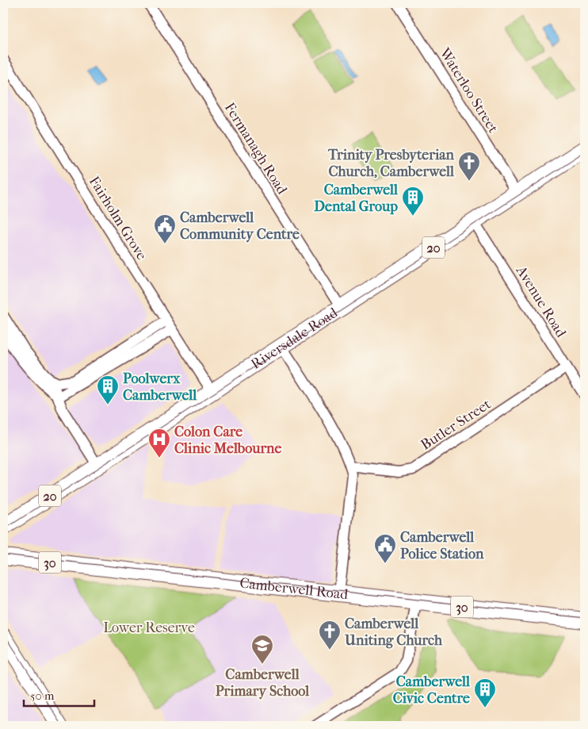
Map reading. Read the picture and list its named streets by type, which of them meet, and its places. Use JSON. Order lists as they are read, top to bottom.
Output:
{
  "streets": {
    "main road": [
      "20",
      "Riversdale Road",
      "30",
      "Camberwell Road"
    ],
    "street": [
      "Waterloo Street",
      "Fermanagh Road",
      "Fairholm Grove",
      "Avenue Road",
      "Butler Street"
    ]
  },
  "crossings": [
    ["Waterloo Street", "Riversdale Road"],
    ["Fermanagh Road", "Riversdale Road"],
    ["Fairholm Grove", "Riversdale Road"],
    ["Avenue Road", "Riversdale Road"],
    ["Avenue Road", "Butler Street"]
  ],
  "parks": ["Lower Reserve"],
  "places": {
    "church": ["Trinity Presbyterian Church, Camberwell", "Camberwell Uniting Church"],
    "building": ["Camberwell Dental Group", "Poolwerx Camberwell", "Camberwell Civic Centre"],
    "public building": ["Camberwell Community Centre", "Camberwell Police Station"],
    "hospital": ["Colon Care Clinic Melbourne"],
    "school or university": ["Camberwell Primary School"]
  },
  "scale_bar": "50 m"
}
